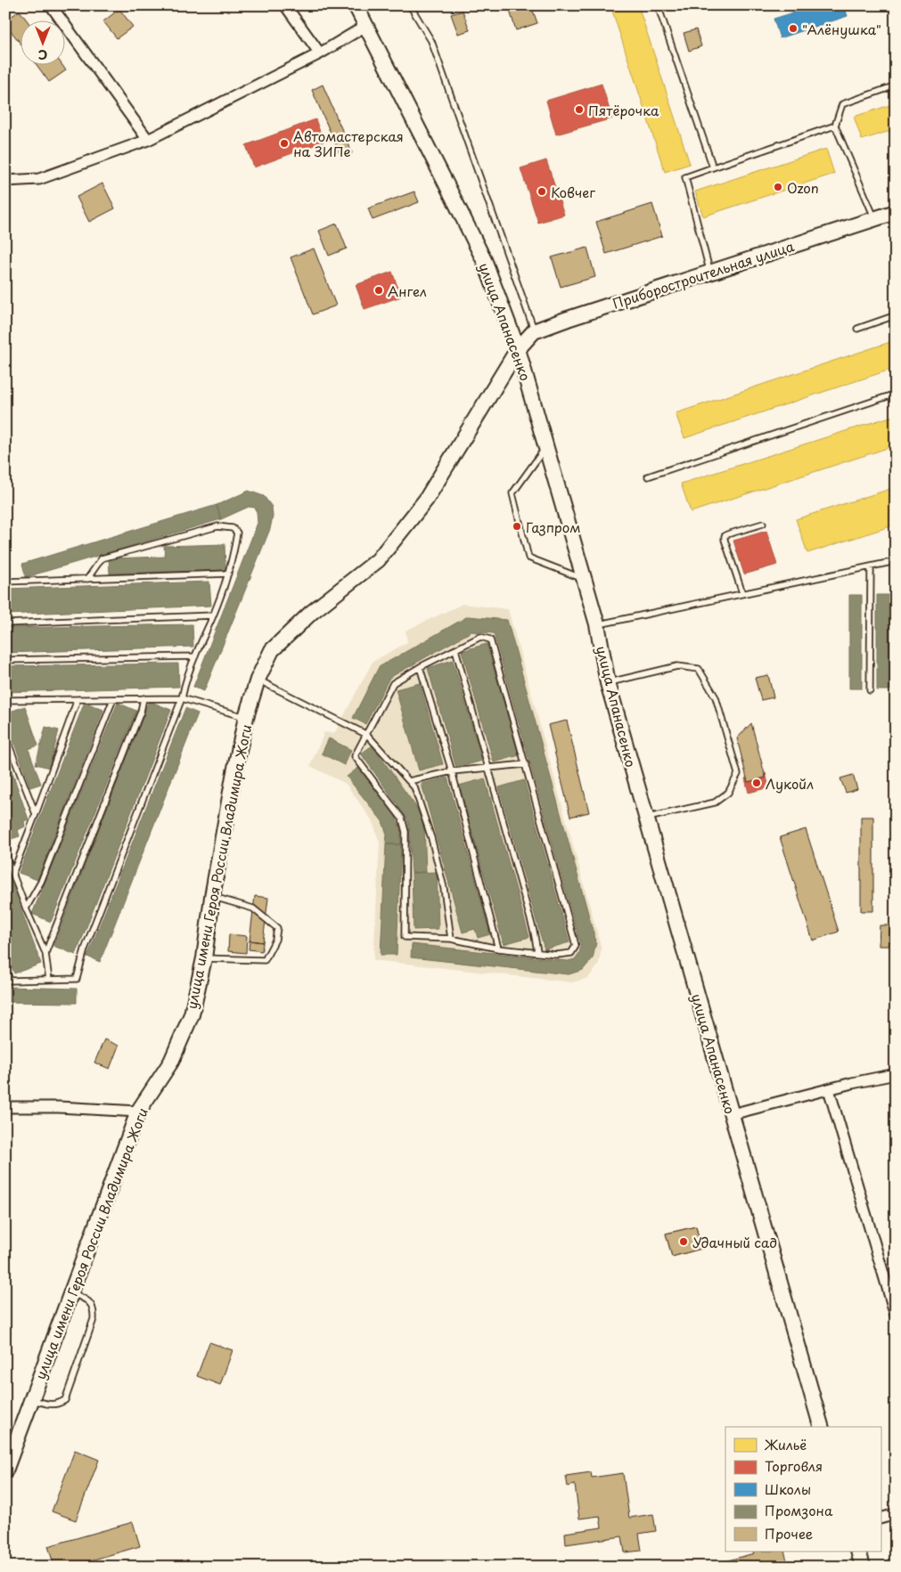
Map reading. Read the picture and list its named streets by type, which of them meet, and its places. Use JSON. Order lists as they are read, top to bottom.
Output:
{
  "streets": {
    "main road": ["Приборостроительная улица", "улица Апанасенко", "улица имени Героя России Владимира Жоги"]
  },
  "crossings": [
    ["улица Апанасенко", "улица имени Героя России Владимира Жоги"]
  ],
  "places": [
    "\"Алёнушка\"",
    "Пятёрочка",
    "Автомастерская на ЗИПе",
    "Ozon",
    "Ковчег",
    "Ангел",
    "Газпром",
    "Лукойл",
    "Удачный сад"
  ],
  "legend": [
    "Жильё",
    "Торговля",
    "Школы",
    "Промзона",
    "Прочее"
  ],
  "north": "bottom"
}
